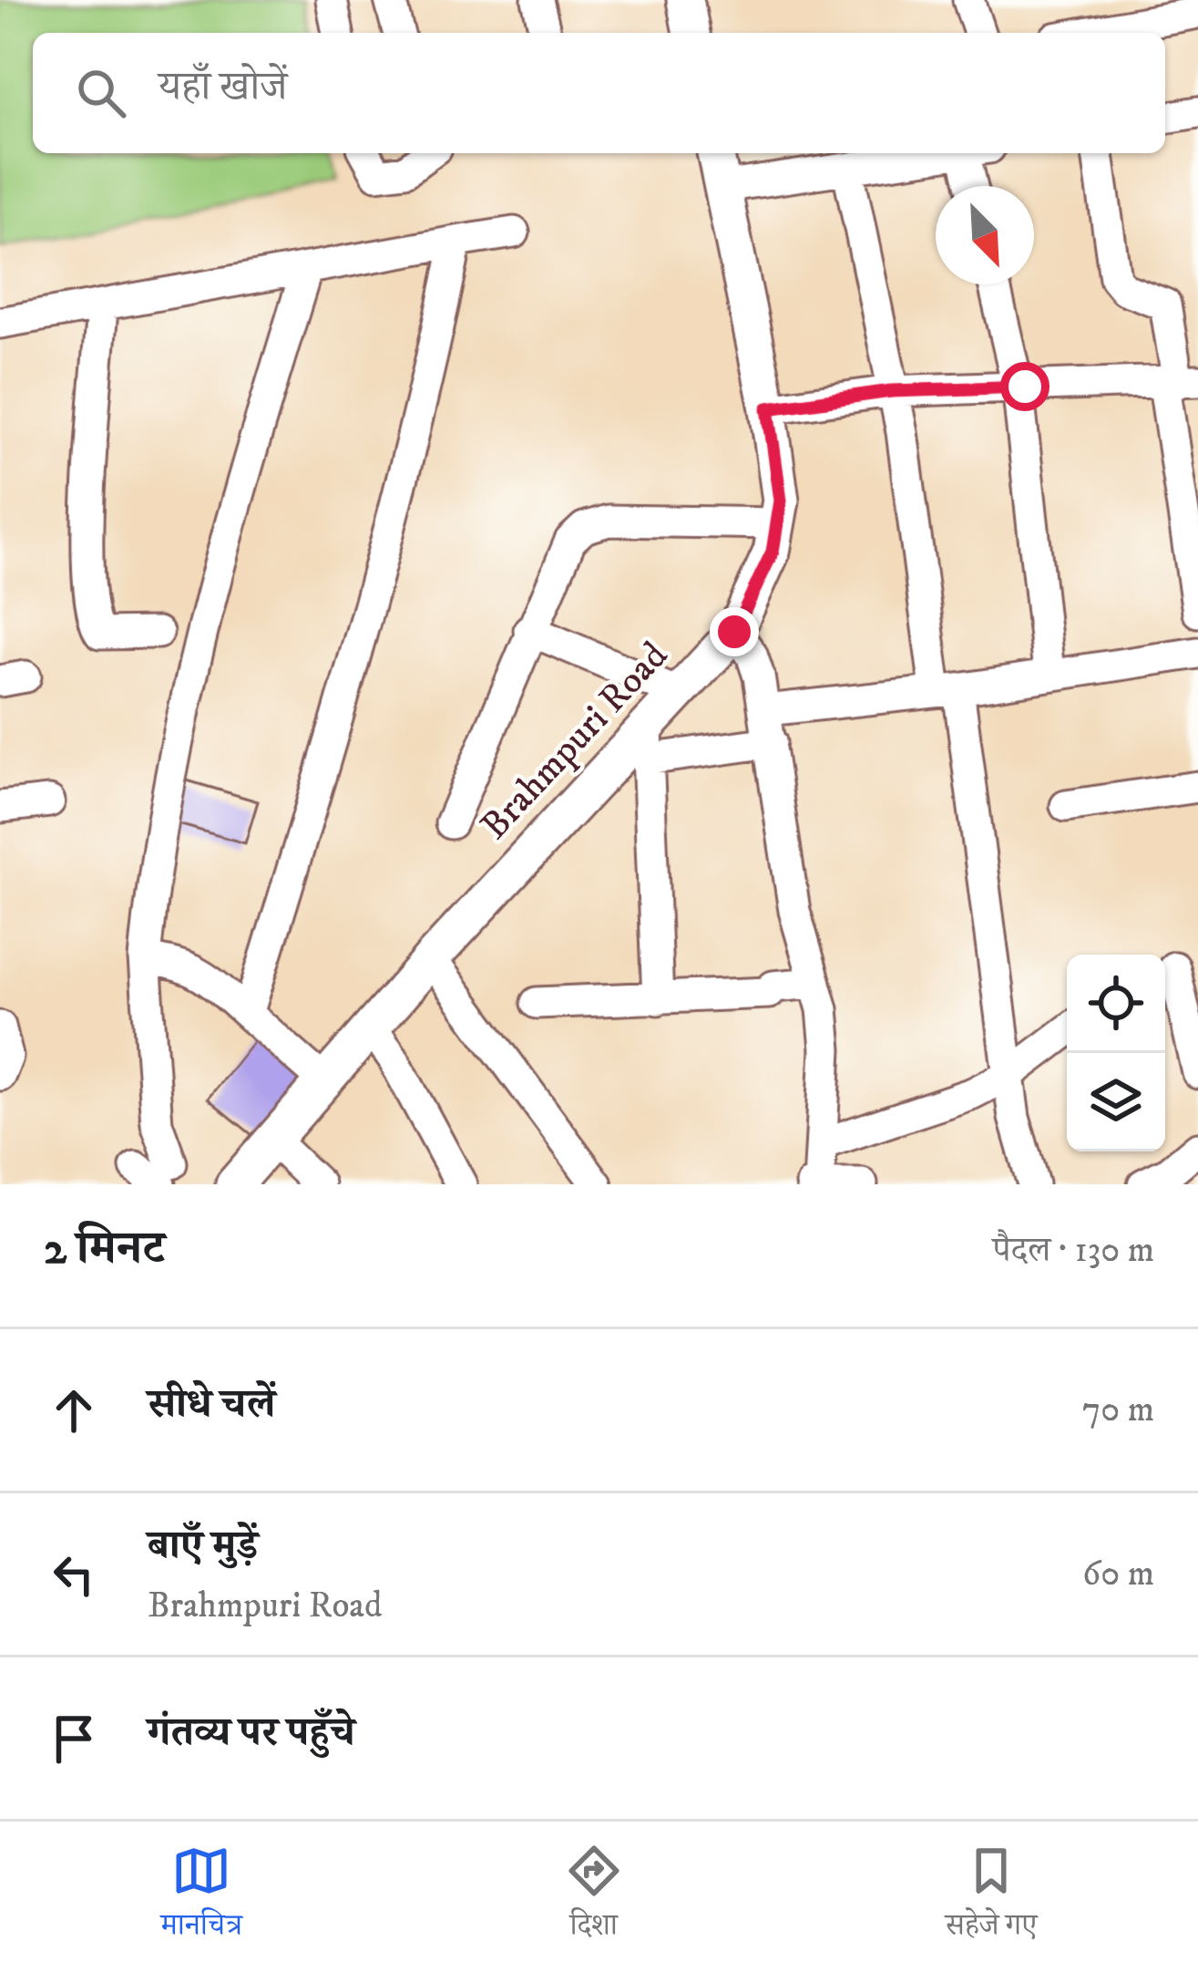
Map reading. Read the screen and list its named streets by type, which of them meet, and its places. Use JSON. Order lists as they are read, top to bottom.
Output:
{
  "streets": {
    "street": ["Brahmpuri Road"]
  },
  "north": "bottom right",
  "page": {
    "search": "यहाँ खोजें",
    "heading": ["2 मिनट", "पैदल · 130 m"],
    "list": [
      ["सीधे चलें", "70 m"],
      ["बाएँ मुड़ें", "Brahmpuri Road", "60 m"],
      "गंतव्य पर पहुँचे"
    ],
    "nav": ["मानचित्र", "दिशा", "सहेजे गए"]
  }
}
